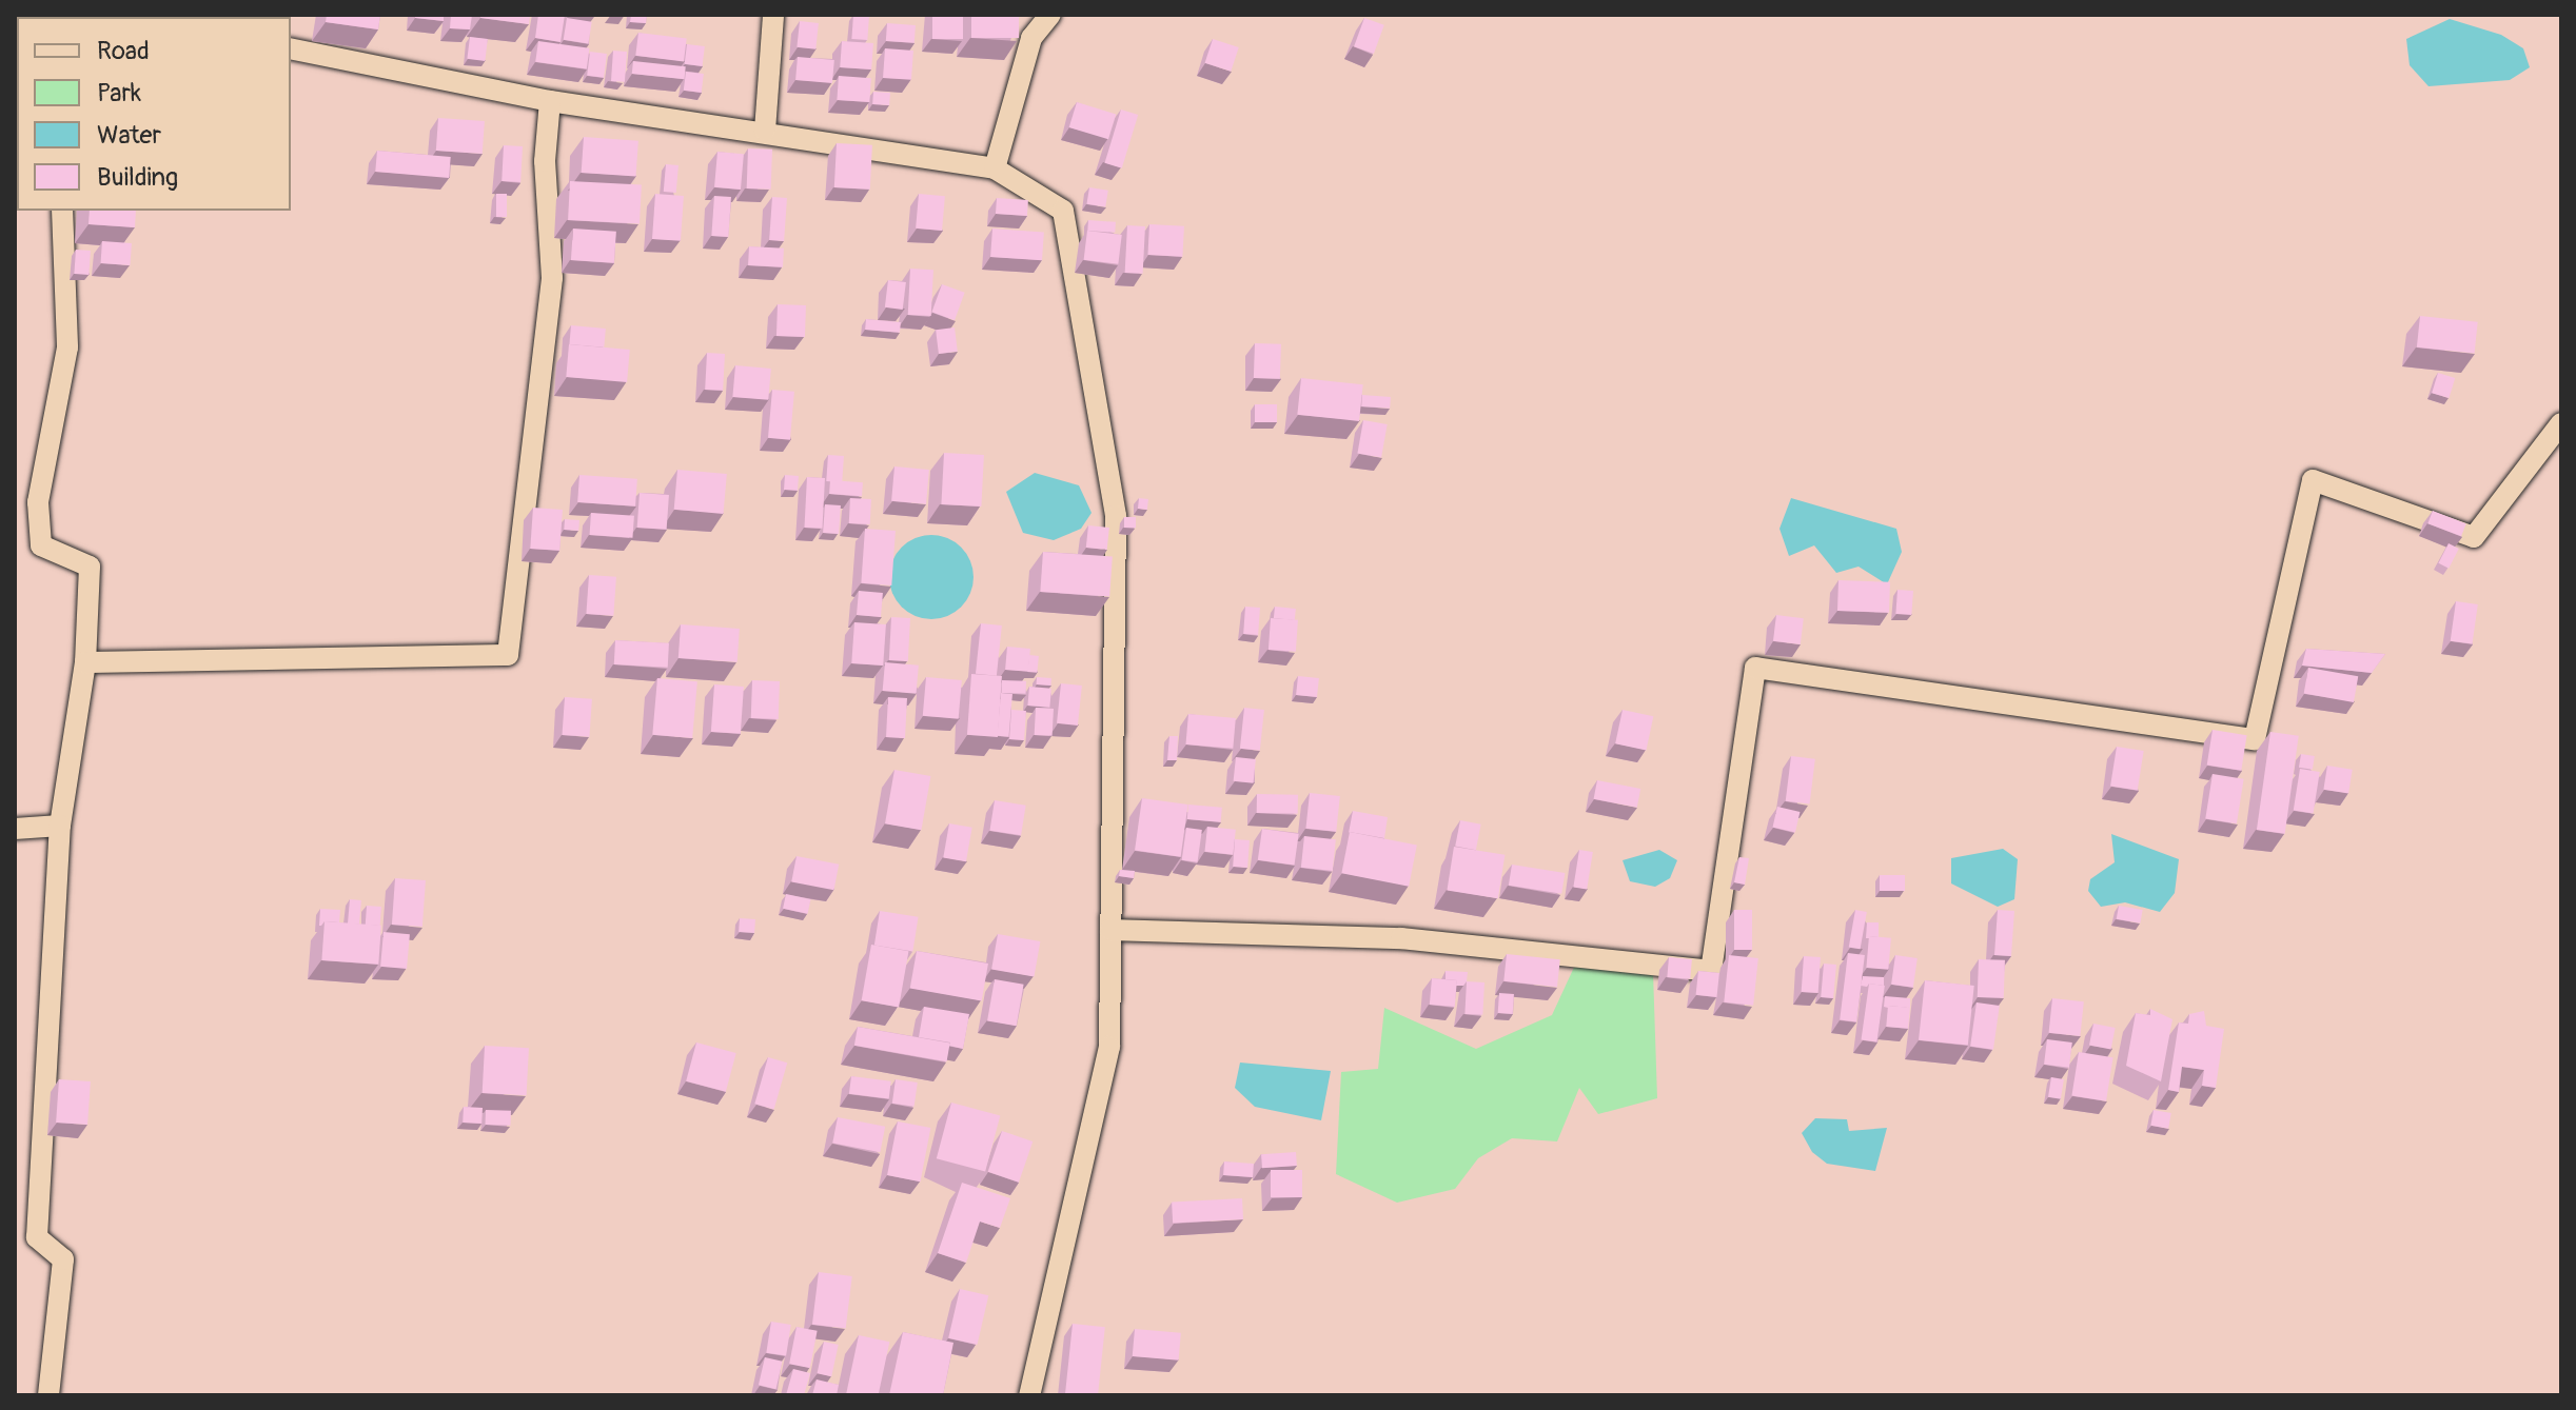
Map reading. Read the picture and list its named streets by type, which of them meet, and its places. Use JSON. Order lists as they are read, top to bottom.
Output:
{
  "legend": [
    "Road",
    "Park",
    "Water",
    "Building"
  ]
}
